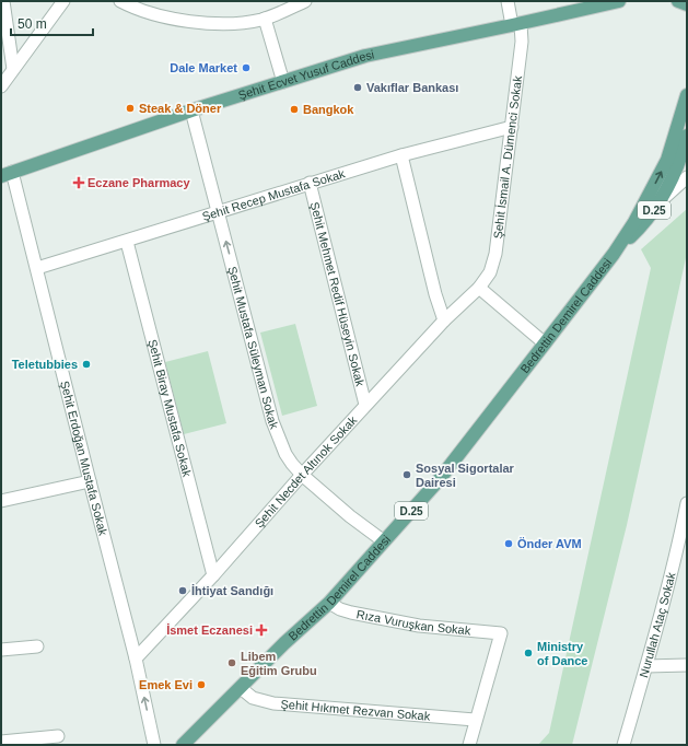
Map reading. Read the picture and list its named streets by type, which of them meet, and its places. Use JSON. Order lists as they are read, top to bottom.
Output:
{
  "streets": {
    "main road": ["Şehit Ecvet Yusuf Caddesi", "D.25", "Bedrettin Demirel Caddesi"],
    "street": [
      "Şehit İsmail A. Dümenci Sokak",
      "Şehit Recep Mustafa Sokak",
      "Şehit Mehmet Redif Hüseyin Sokak",
      "Şehit Mustafa Süleyman Sokak",
      "Şehit Biray Mustafa Sokak",
      "Şehit Erdoğan Mustafa Sokak",
      "Şehit Necdet Altınok Sokak",
      "Rıza Vuruşkan Sokak",
      "Nurullah Ataç Sokak",
      "Şehit Hıkmet Rezvan Sokak"
    ]
  },
  "crossings": [
    ["Şehit Ecvet Yusuf Caddesi", "Şehit İsmail A. Dümenci Sokak"],
    ["Şehit Ecvet Yusuf Caddesi", "Şehit Mustafa Süleyman Sokak"],
    ["Şehit Ecvet Yusuf Caddesi", "Şehit Erdoğan Mustafa Sokak"],
    ["Şehit İsmail A. Dümenci Sokak", "Şehit Recep Mustafa Sokak"],
    ["Şehit İsmail A. Dümenci Sokak", "Şehit Necdet Altınok Sokak"],
    ["Şehit Recep Mustafa Sokak", "Şehit Mehmet Redif Hüseyin Sokak"],
    ["Şehit Recep Mustafa Sokak", "Şehit Mustafa Süleyman Sokak"],
    ["Şehit Recep Mustafa Sokak", "Şehit Biray Mustafa Sokak"],
    ["Şehit Recep Mustafa Sokak", "Şehit Erdoğan Mustafa Sokak"],
    ["Şehit Mehmet Redif Hüseyin Sokak", "Şehit Necdet Altınok Sokak"],
    ["Bedrettin Demirel Caddesi", "Şehit Mustafa Süleyman Sokak"],
    ["Bedrettin Demirel Caddesi", "Rıza Vuruşkan Sokak"],
    ["Bedrettin Demirel Caddesi", "Şehit Hıkmet Rezvan Sokak"],
    ["Şehit Mustafa Süleyman Sokak", "Şehit Necdet Altınok Sokak"],
    ["Şehit Biray Mustafa Sokak", "Şehit Necdet Altınok Sokak"],
    ["Şehit Erdoğan Mustafa Sokak", "Şehit Necdet Altınok Sokak"],
    ["Rıza Vuruşkan Sokak", "Şehit Hıkmet Rezvan Sokak"]
  ],
  "one_way": ["Şehit Mustafa Süleyman Sokak"],
  "places": {
    "other": [
      "Dale Market",
      "Vakıflar Bankası",
      "Steak & Döner",
      "Bangkok",
      "Teletubbies",
      "Sosyal Sigortalar Dairesi",
      "Önder AVM",
      "İhtiyat Sandığı",
      "Ministry of Dance",
      "Libem Eğitim Grubu",
      "Emek Evi"
    ],
    "health": ["Eczane Pharmacy", "İsmet Eczanesi"]
  },
  "scale_bar": "50 m"
}
